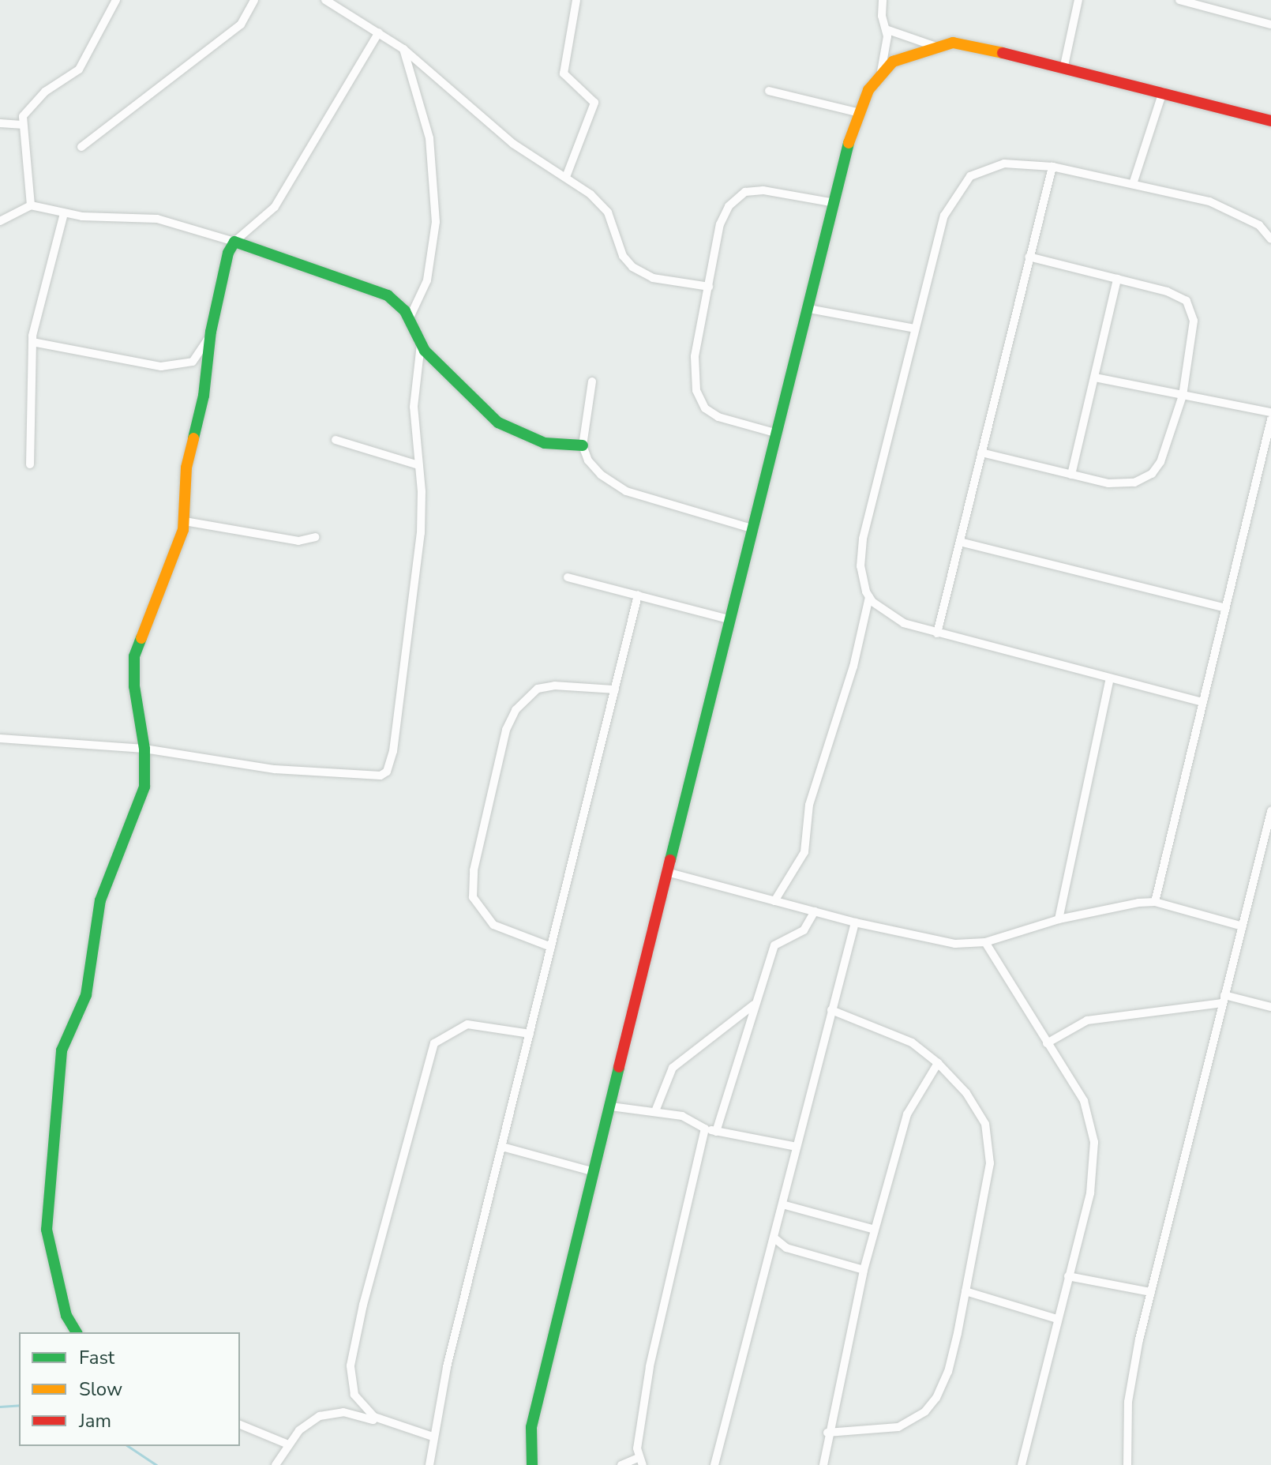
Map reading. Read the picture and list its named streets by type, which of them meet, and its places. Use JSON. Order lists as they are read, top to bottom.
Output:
{
  "legend": ["Fast", "Slow", "Jam"]
}
